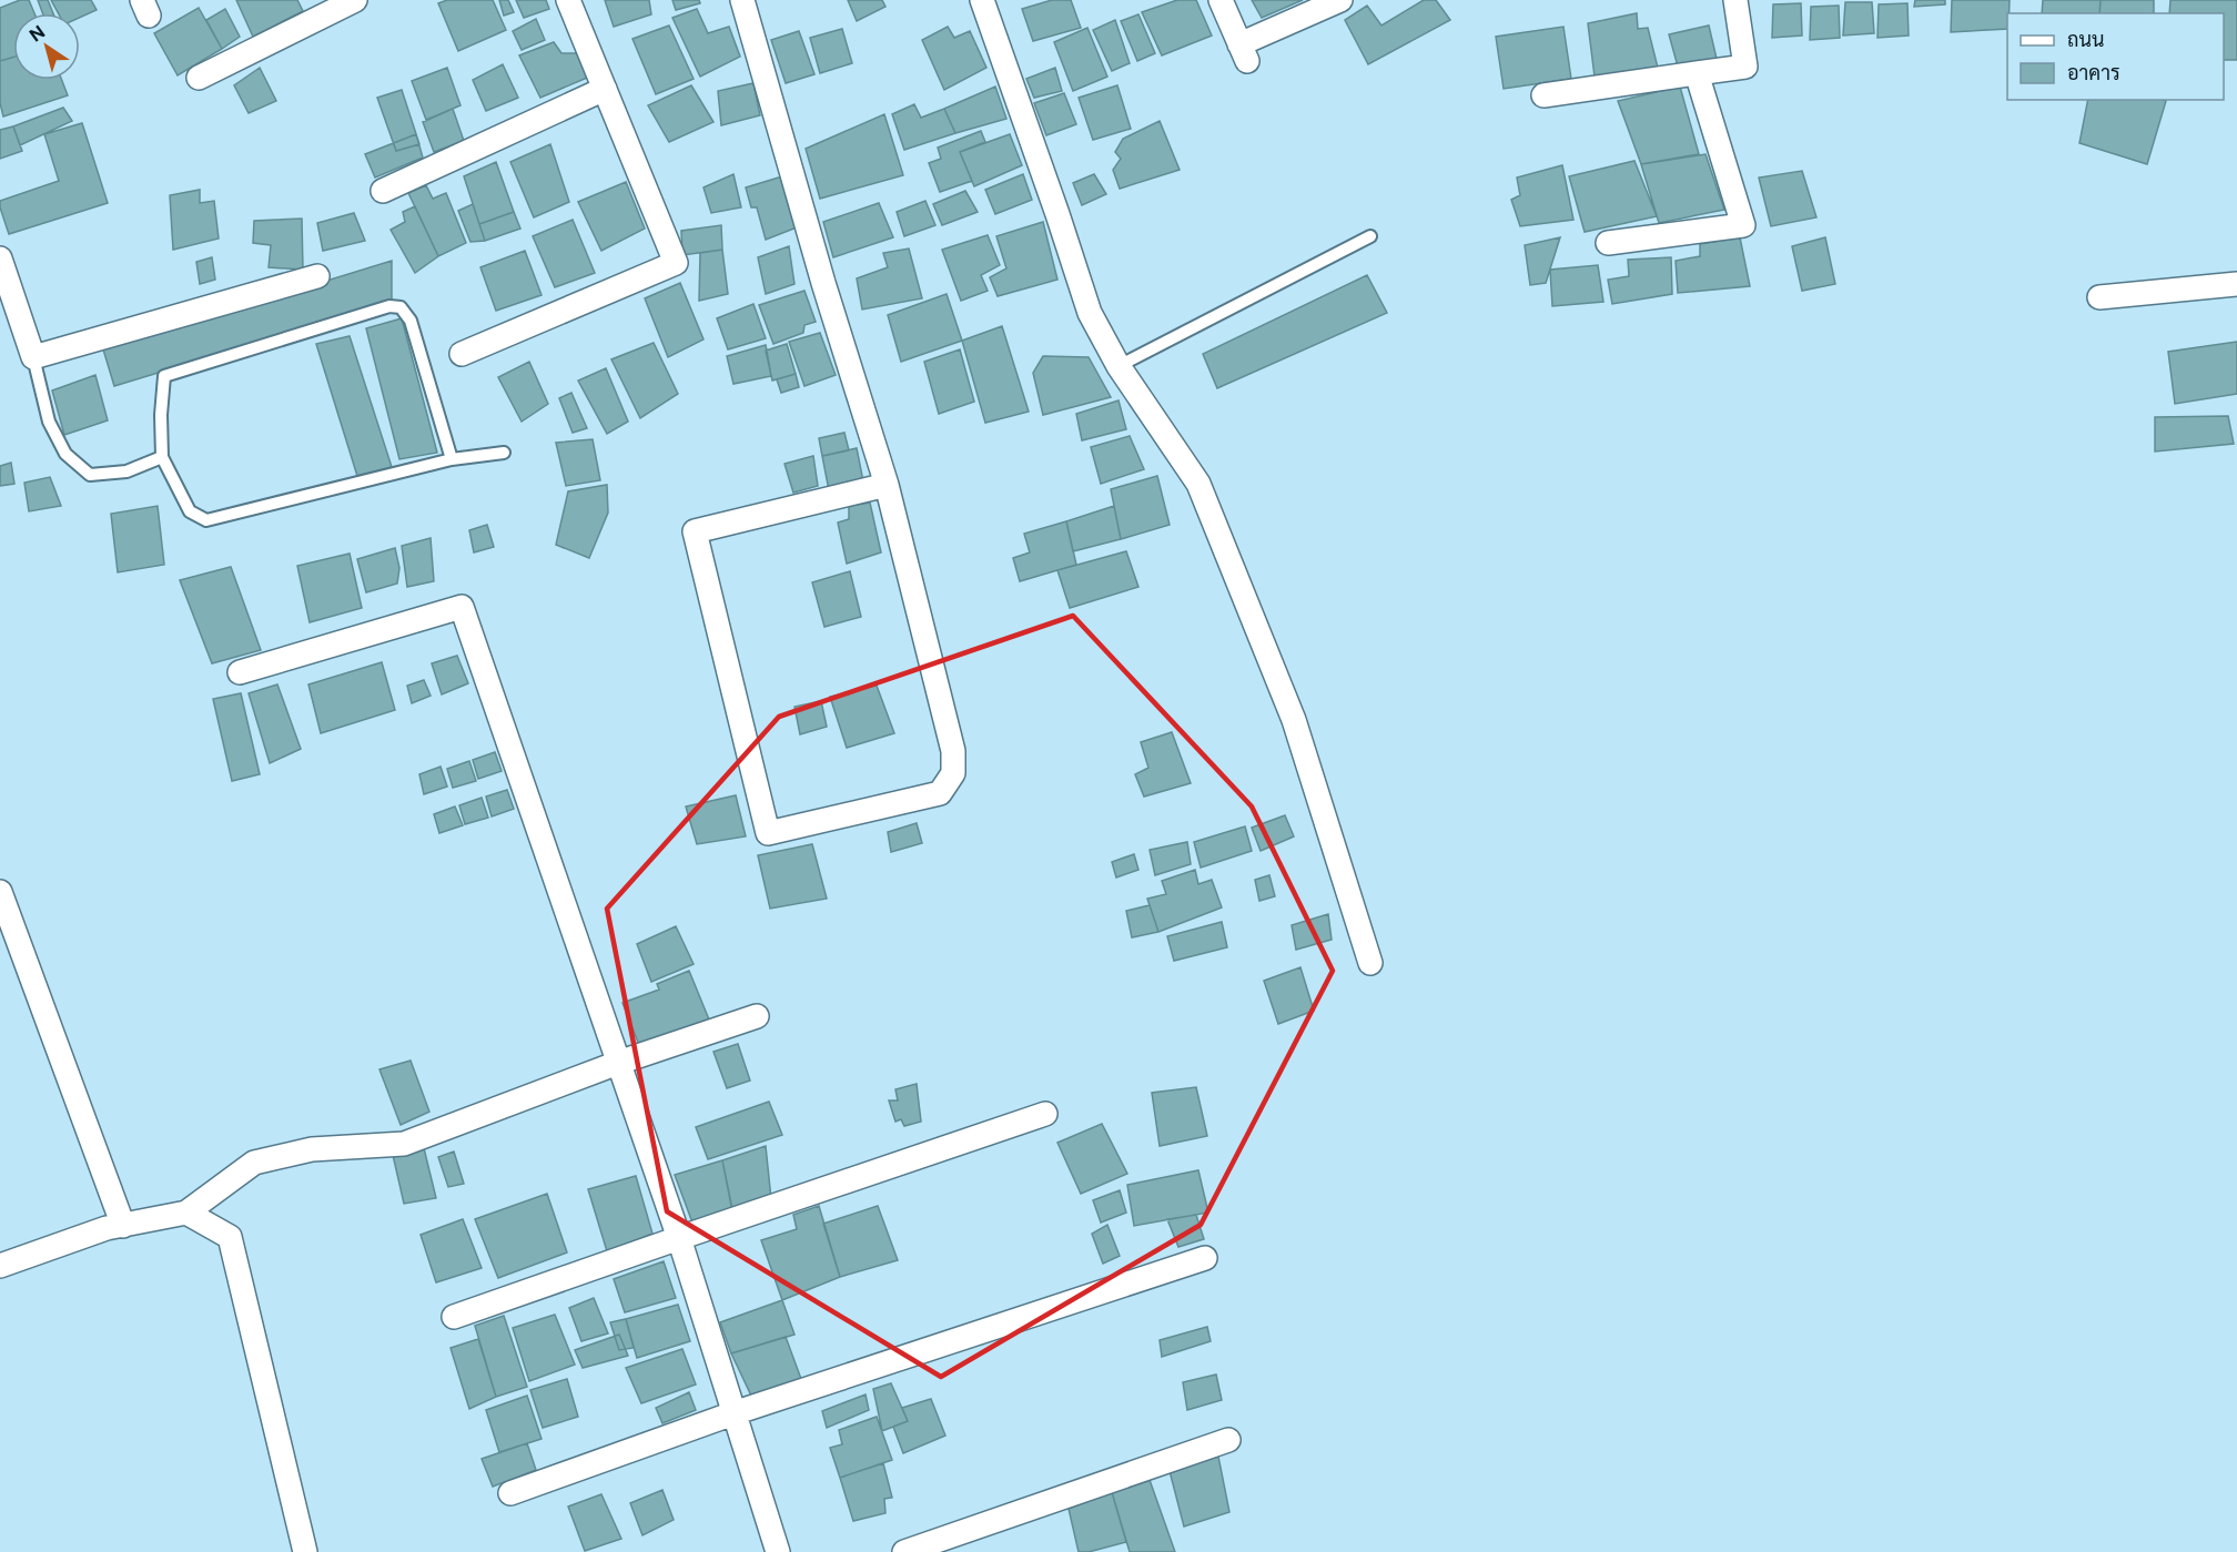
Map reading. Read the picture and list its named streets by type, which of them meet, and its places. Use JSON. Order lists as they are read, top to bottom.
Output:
{
  "legend": ["ถนน", "อาคาร"],
  "north": "top left"
}
